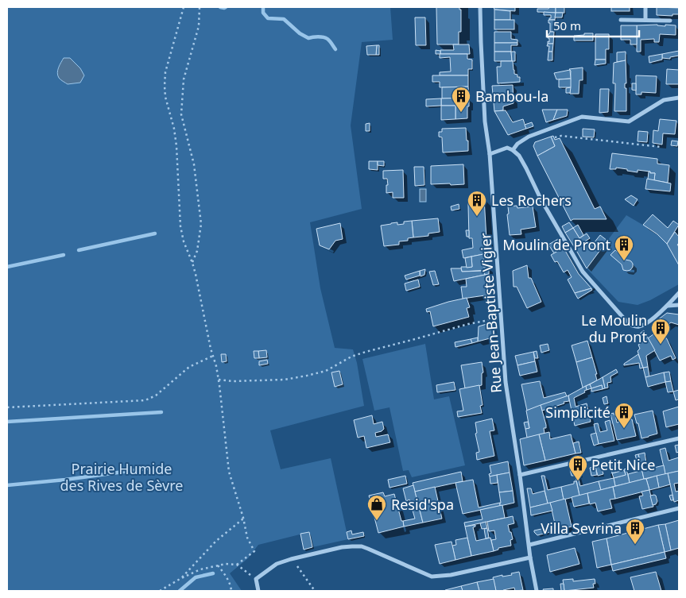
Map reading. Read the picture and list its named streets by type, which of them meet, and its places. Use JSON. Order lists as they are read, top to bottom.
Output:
{
  "streets": {
    "street": ["Rue Jean-Baptiste Vigier"]
  },
  "parks": ["Prairie Humide des Rives de Sèvre"],
  "places": {
    "building": [
      "Bambou-la",
      "Les Rochers",
      "Moulin de Pront",
      "Le Moulin du Pront",
      "Simplicité",
      "Petit Nice",
      "Villa Sevrina"
    ],
    "shop": ["Resid'spa"]
  },
  "scale_bar": "50 m"
}
